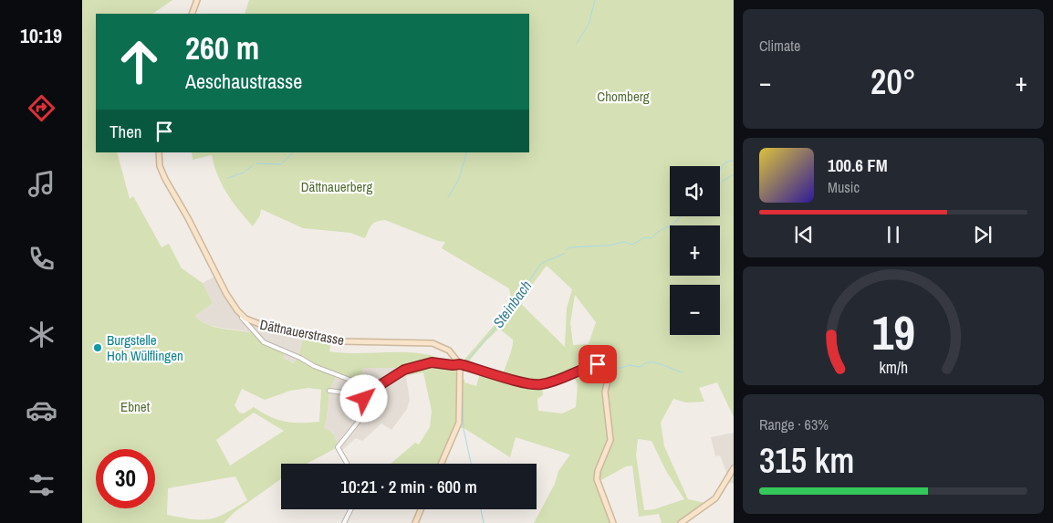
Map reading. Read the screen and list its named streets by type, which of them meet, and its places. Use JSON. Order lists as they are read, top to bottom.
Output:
{
  "streets": {
    "street": ["Dättnauerstrasse"]
  },
  "water": ["Steinbach"],
  "parks": ["Chomberg", "Dättnauerberg", "Ebnet"],
  "places": ["Burgstelle Hoh Wülflingen"],
  "page": {
    "tabs": "10:19",
    "tile": [
      "Climate",
      ["Range · 63%", "315 km"]
    ],
    "turn": ["260 m", "Aeschaustrasse"],
    "heat": ["−", "20°", "+"],
    "then": "Then",
    "song": ["100.6 FM", "Music"],
    "map_buttons": ["+", "−"],
    "limit": "30",
    "trip": "10:21 · 2 min · 600 m",
    "gauge": ["19", "km/h"]
  }
}
